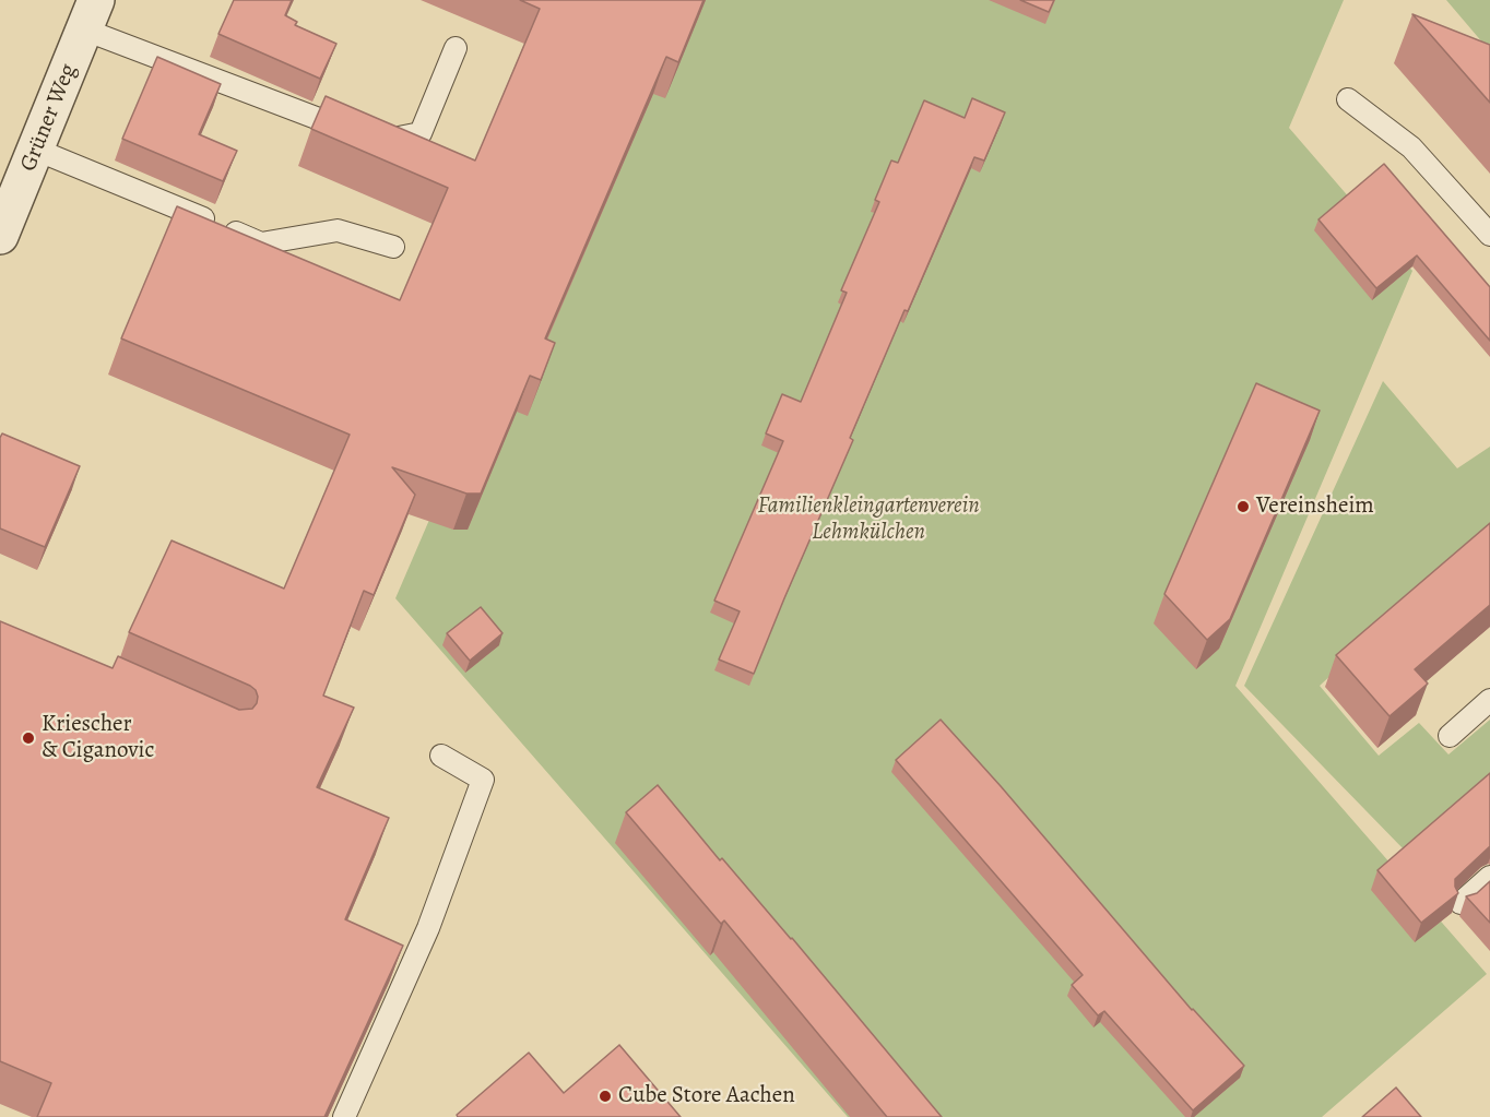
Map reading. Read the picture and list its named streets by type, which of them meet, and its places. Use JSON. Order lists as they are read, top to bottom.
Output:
{
  "streets": {
    "street": ["Grüner Weg"]
  },
  "parks": ["Familienkleingartenverein Lehmkülchen"],
  "places": ["Vereinsheim", "Kriescher & Ciganovic", "Cube Store Aachen"]
}
